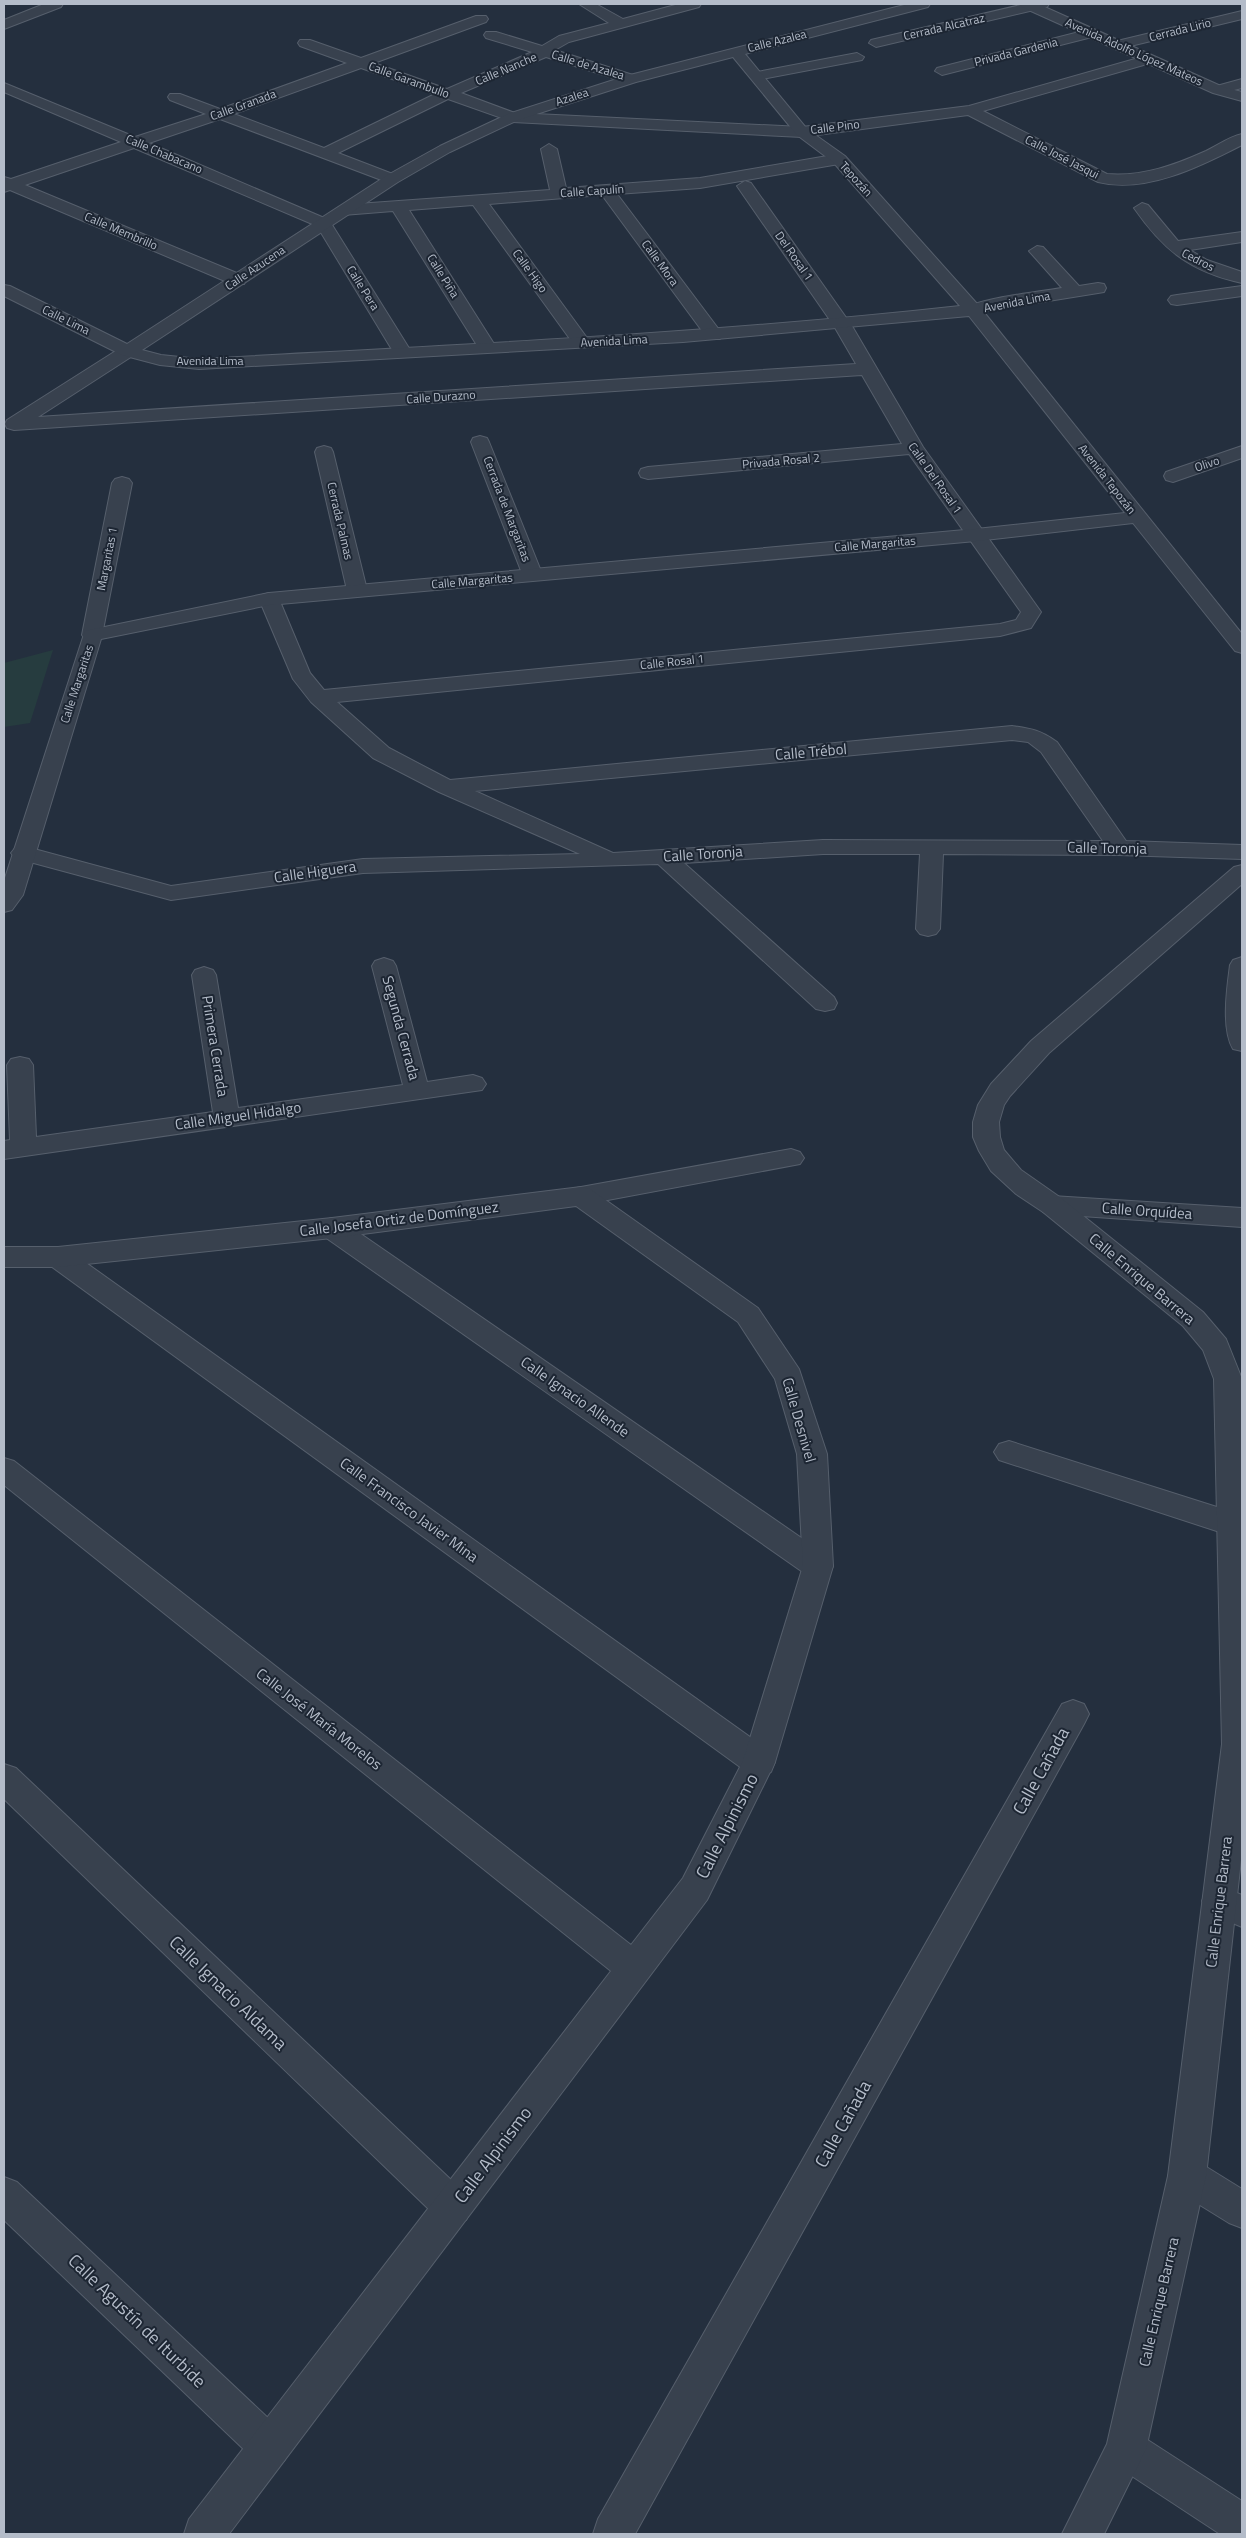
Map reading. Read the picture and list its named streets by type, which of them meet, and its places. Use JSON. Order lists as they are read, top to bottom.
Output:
{
  "streets": {
    "street": [
      "Cerrada Alcatraz",
      "Cerrada Lirio",
      "Calle Azalea",
      "Privada Gardenia",
      "Avenida Adolfo López Mateos",
      "Calle de Azalea",
      "Calle Nanche",
      "Calle Garambullo",
      "Azalea",
      "Calle Granada",
      "Calle Pino",
      "Calle Chabacano",
      "Calle José Jasqui",
      "Tepozán",
      "Calle Capulín",
      "Calle Membrillo",
      "Del Rosal 1",
      "Cedros",
      "Calle Mora",
      "Calle Azucena",
      "Calle Higo",
      "Calle Piña",
      "Calle Pera",
      "Avenida Lima",
      "Calle Lima",
      "Calle Durazno",
      "Privada Rosal 2",
      "Olivo",
      "Calle Del Rosal 1",
      "Avenida Tepozán",
      "Cerrada de Margaritas",
      "Cerrada Palmas",
      "Calle Margaritas",
      "Margaritas 1",
      "Calle Rosal 1",
      "Calle Trébol",
      "Calle Toronja",
      "Calle Higuera",
      "Segunda Cerrada",
      "Primera Cerrada",
      "Calle Miguel Hidalgo",
      "Calle Orquídea",
      "Calle Josefa Ortiz de Domínguez",
      "Calle Enrique Barrera",
      "Calle Ignacio Allende",
      "Calle Desnivel",
      "Calle Francisco Javier Mina",
      "Calle José María Morelos",
      "Calle Cañada",
      "Calle Alpinismo",
      "Calle Ignacio Aldama",
      "Calle Agustín de Iturbide"
    ]
  },
  "crossings": [
    ["Cerrada Alcatraz", "Avenida Adolfo López Mateos"],
    ["Cerrada Lirio", "Avenida Adolfo López Mateos"],
    ["Calle Azalea", "Calle de Azalea"],
    ["Calle Azalea", "Azalea"],
    ["Calle Azalea", "Tepozán"],
    ["Privada Gardenia", "Avenida Adolfo López Mateos"],
    ["Avenida Adolfo López Mateos", "Calle Pino"],
    ["Calle de Azalea", "Calle Nanche"],
    ["Calle de Azalea", "Azalea"],
    ["Calle Nanche", "Calle Garambullo"],
    ["Calle Garambullo", "Azalea"],
    ["Calle Garambullo", "Calle Granada"],
    ["Calle Garambullo", "Calle Pino"],
    ["Calle Garambullo", "Calle Azucena"],
    ["Azalea", "Calle Pino"],
    ["Azalea", "Calle Azucena"],
    ["Calle Granada", "Calle Chabacano"],
    ["Calle Granada", "Calle Membrillo"],
    ["Calle Pino", "Calle José Jasqui"],
    ["Calle Pino", "Tepozán"],
    ["Calle Pino", "Calle Azucena"],
    ["Calle Chabacano", "Calle Azucena"],
    ["Calle Chabacano", "Calle Pera"],
    ["Tepozán", "Calle Capulín"],
    ["Tepozán", "Avenida Lima"],
    ["Tepozán", "Avenida Tepozán"],
    ["Calle Capulín", "Calle Mora"],
    ["Calle Capulín", "Calle Azucena"],
    ["Calle Capulín", "Calle Higo"],
    ["Calle Capulín", "Calle Piña"],
    ["Calle Membrillo", "Calle Azucena"],
    ["Del Rosal 1", "Avenida Lima"],
    ["Del Rosal 1", "Calle Del Rosal 1"],
    ["Calle Mora", "Avenida Lima"],
    ["Calle Azucena", "Calle Pera"],
    ["Calle Azucena", "Avenida Lima"],
    ["Calle Azucena", "Calle Lima"],
    ["Calle Azucena", "Calle Durazno"],
    ["Calle Higo", "Avenida Lima"],
    ["Calle Piña", "Avenida Lima"],
    ["Calle Pera", "Avenida Lima"],
    ["Avenida Lima", "Calle Lima"],
    ["Avenida Lima", "Calle Del Rosal 1"],
    ["Avenida Lima", "Avenida Tepozán"],
    ["Calle Durazno", "Calle Del Rosal 1"],
    ["Privada Rosal 2", "Calle Del Rosal 1"],
    ["Calle Del Rosal 1", "Calle Margaritas"],
    ["Calle Del Rosal 1", "Calle Rosal 1"],
    ["Avenida Tepozán", "Calle Margaritas"],
    ["Cerrada de Margaritas", "Calle Margaritas"],
    ["Cerrada Palmas", "Calle Margaritas"],
    ["Calle Margaritas", "Margaritas 1"],
    ["Calle Margaritas", "Calle Toronja"],
    ["Calle Margaritas", "Calle Higuera"],
    ["Calle Rosal 1", "Calle Toronja"],
    ["Calle Trébol", "Calle Toronja"],
    ["Calle Toronja", "Calle Higuera"],
    ["Calle Toronja", "Calle Enrique Barrera"],
    ["Segunda Cerrada", "Calle Miguel Hidalgo"],
    ["Primera Cerrada", "Calle Miguel Hidalgo"],
    ["Calle Orquídea", "Calle Enrique Barrera"],
    ["Calle Josefa Ortiz de Domínguez", "Calle Ignacio Allende"],
    ["Calle Josefa Ortiz de Domínguez", "Calle Desnivel"],
    ["Calle Josefa Ortiz de Domínguez", "Calle Francisco Javier Mina"],
    ["Calle Ignacio Allende", "Calle Desnivel"],
    ["Calle Desnivel", "Calle Francisco Javier Mina"],
    ["Calle Desnivel", "Calle Alpinismo"],
    ["Calle Francisco Javier Mina", "Calle Alpinismo"],
    ["Calle José María Morelos", "Calle Alpinismo"],
    ["Calle Alpinismo", "Calle Ignacio Aldama"],
    ["Calle Alpinismo", "Calle Agustín de Iturbide"]
  ]
}
